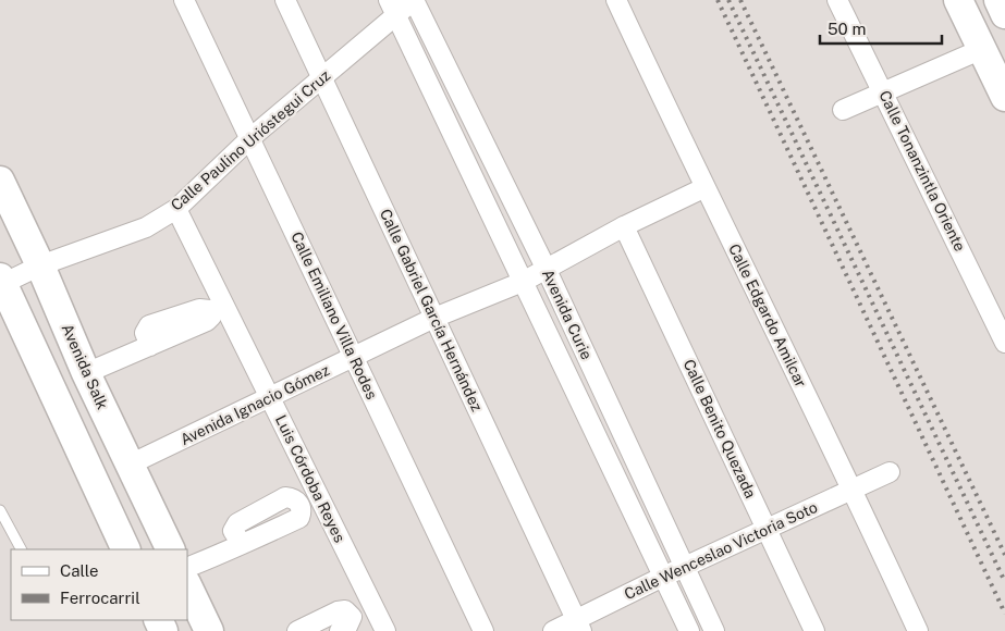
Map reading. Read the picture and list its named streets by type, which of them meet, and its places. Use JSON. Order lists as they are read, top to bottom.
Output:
{
  "streets": {
    "main road": ["Avenida Salk"],
    "street": [
      "Calle Paulino Urióstegui Cruz",
      "Calle Tonanzintla Oriente",
      "Calle Gabriel García Hernández",
      "Avenida Curie",
      "Calle Emiliano Villa Rodes",
      "Calle Edgardo Amilcar",
      "Avenida Ignacio Gómez",
      "Calle Benito Quezada",
      "Luis Córdoba Reyes",
      "Calle Wenceslao Victoria Soto"
    ]
  },
  "crossings": [
    ["Calle Paulino Urióstegui Cruz", "Calle Gabriel García Hernández"],
    ["Calle Paulino Urióstegui Cruz", "Avenida Curie"],
    ["Calle Paulino Urióstegui Cruz", "Calle Emiliano Villa Rodes"],
    ["Calle Paulino Urióstegui Cruz", "Avenida Salk"],
    ["Calle Paulino Urióstegui Cruz", "Luis Córdoba Reyes"],
    ["Calle Gabriel García Hernández", "Avenida Ignacio Gómez"],
    ["Calle Gabriel García Hernández", "Calle Wenceslao Victoria Soto"],
    ["Avenida Curie", "Avenida Ignacio Gómez"],
    ["Avenida Curie", "Calle Wenceslao Victoria Soto"],
    ["Calle Emiliano Villa Rodes", "Avenida Ignacio Gómez"],
    ["Calle Edgardo Amilcar", "Avenida Ignacio Gómez"],
    ["Calle Edgardo Amilcar", "Calle Wenceslao Victoria Soto"],
    ["Avenida Salk", "Avenida Ignacio Gómez"],
    ["Avenida Ignacio Gómez", "Calle Benito Quezada"],
    ["Avenida Ignacio Gómez", "Luis Córdoba Reyes"],
    ["Calle Benito Quezada", "Calle Wenceslao Victoria Soto"]
  ],
  "legend": ["Calle", "Ferrocarril"],
  "scale_bar": "50 m"
}
